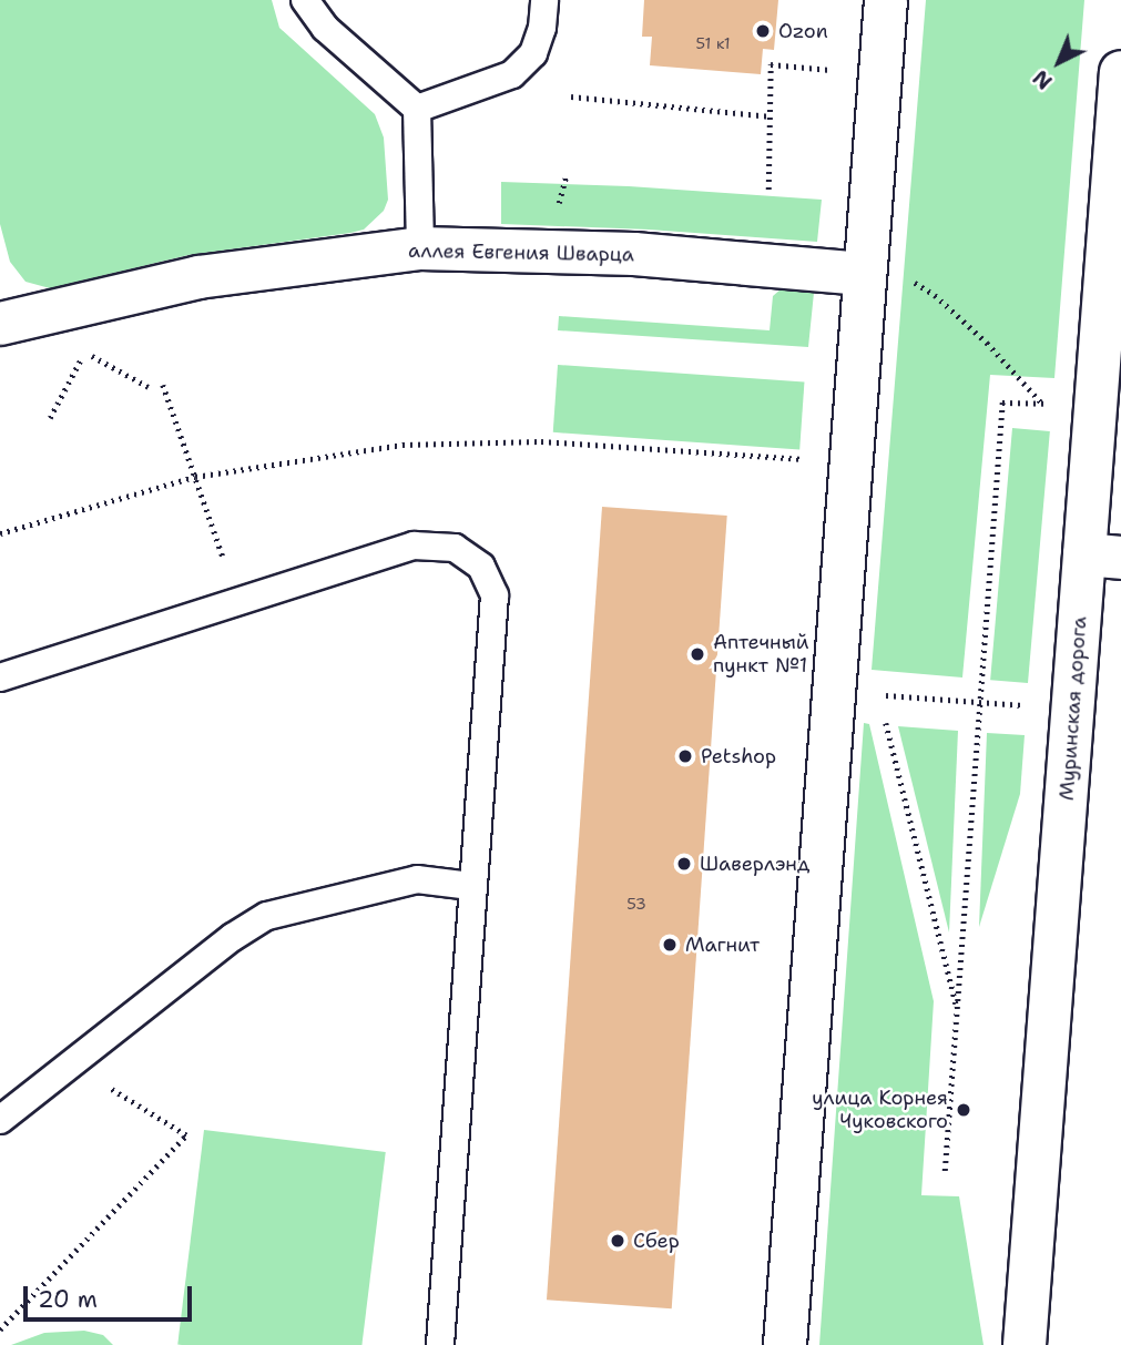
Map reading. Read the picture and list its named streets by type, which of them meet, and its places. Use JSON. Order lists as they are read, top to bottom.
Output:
{
  "streets": {
    "street": ["аллея Евгения Шварца", "Муринская дорога"]
  },
  "places": [
    "Ozon",
    "Аптечный пункт №1",
    "Petshop",
    "Шаверлэнд",
    "Магнит",
    "улица Корнея Чуковского",
    "Сбер"
  ],
  "house_numbers": ["51 к1", "53"],
  "scale_bar": "20 m",
  "north": "bottom left"
}
